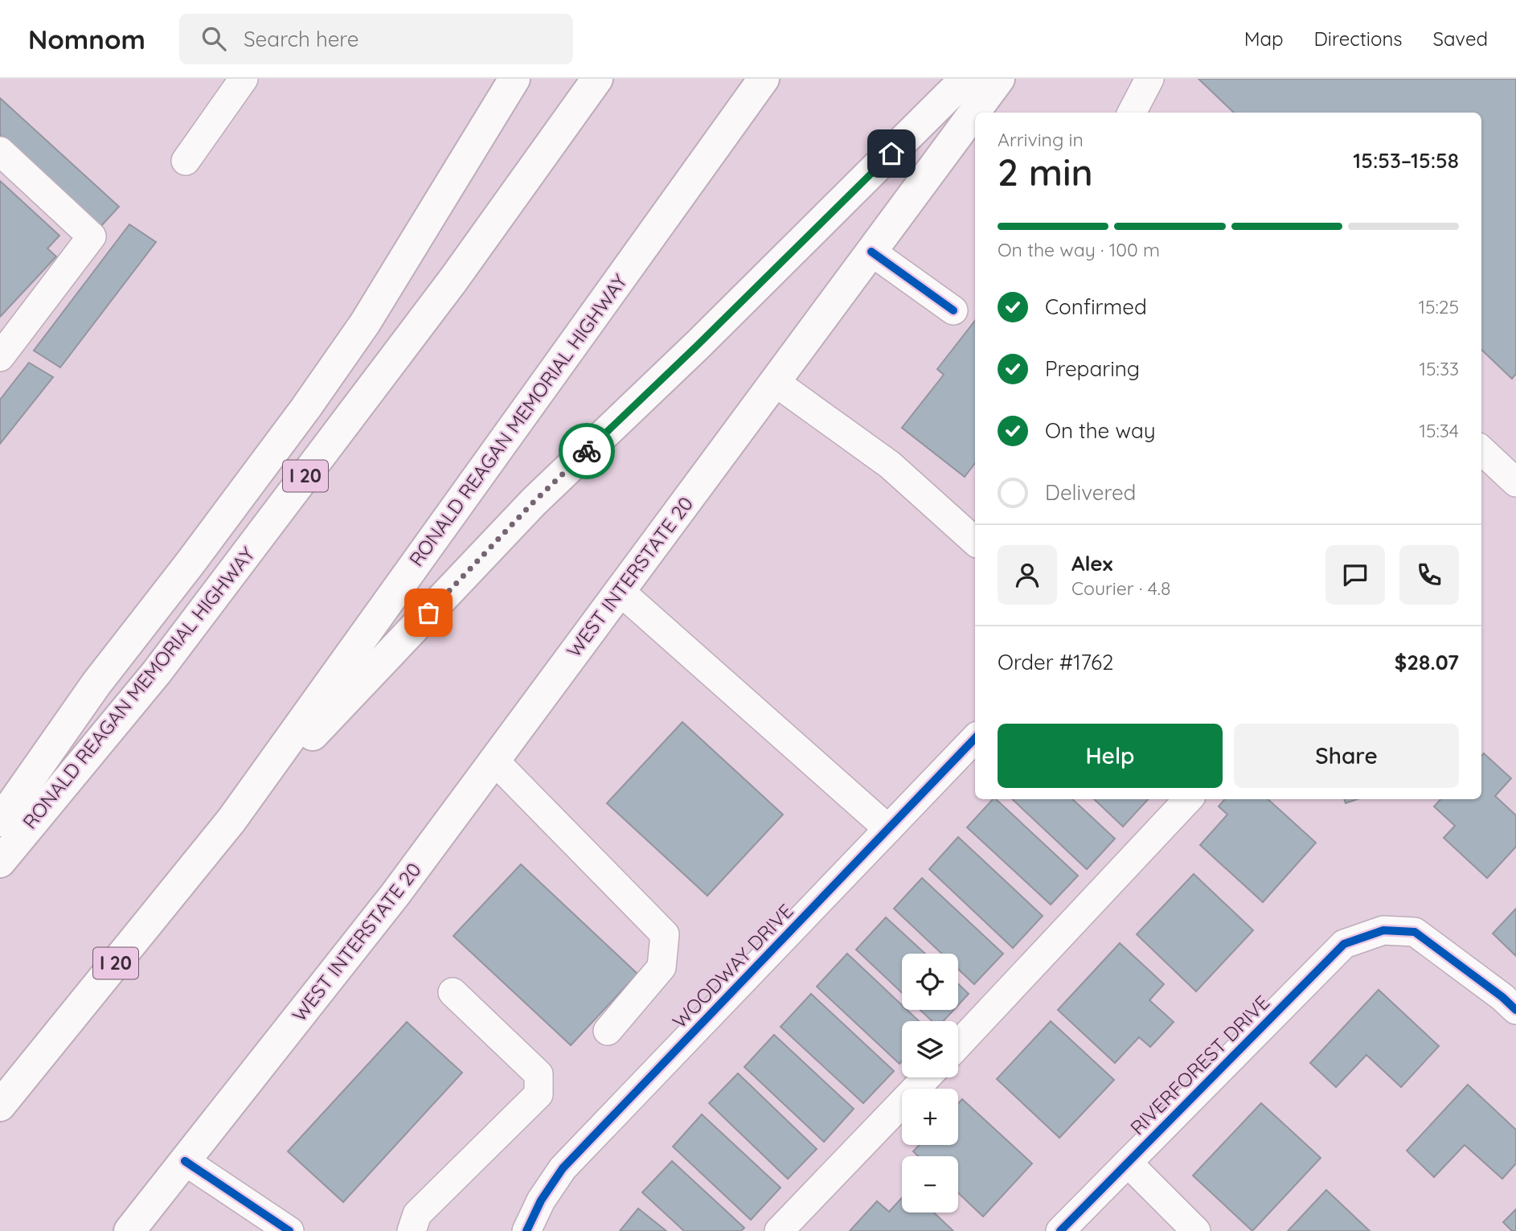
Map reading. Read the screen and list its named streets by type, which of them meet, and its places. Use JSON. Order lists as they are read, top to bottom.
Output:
{
  "streets": {
    "main road": ["RONALD REAGAN MEMORIAL HIGHWAY", "I 20", "WEST INTERSTATE 20"],
    "street": ["WOODWAY DRIVE", "RIVERFOREST DRIVE"]
  },
  "page": {
    "header": "Nomnom",
    "search": "Search here",
    "nav": ["Map", "Directions", "Saved"],
    "heading": ["2 min", "Arriving in", "15:53–15:58"],
    "panel": [
      "Alex",
      "Courier · 4.8",
      "Order #1762",
      "$28.07"
    ],
    "bar": "On the way · 100 m",
    "list": [
      ["Confirmed", "15:25"],
      ["Preparing", "15:33"],
      ["On the way", "15:34"],
      "Delivered"
    ],
    "buttons": ["Help", "Share"],
    "map_buttons": ["+", "−"]
  }
}
